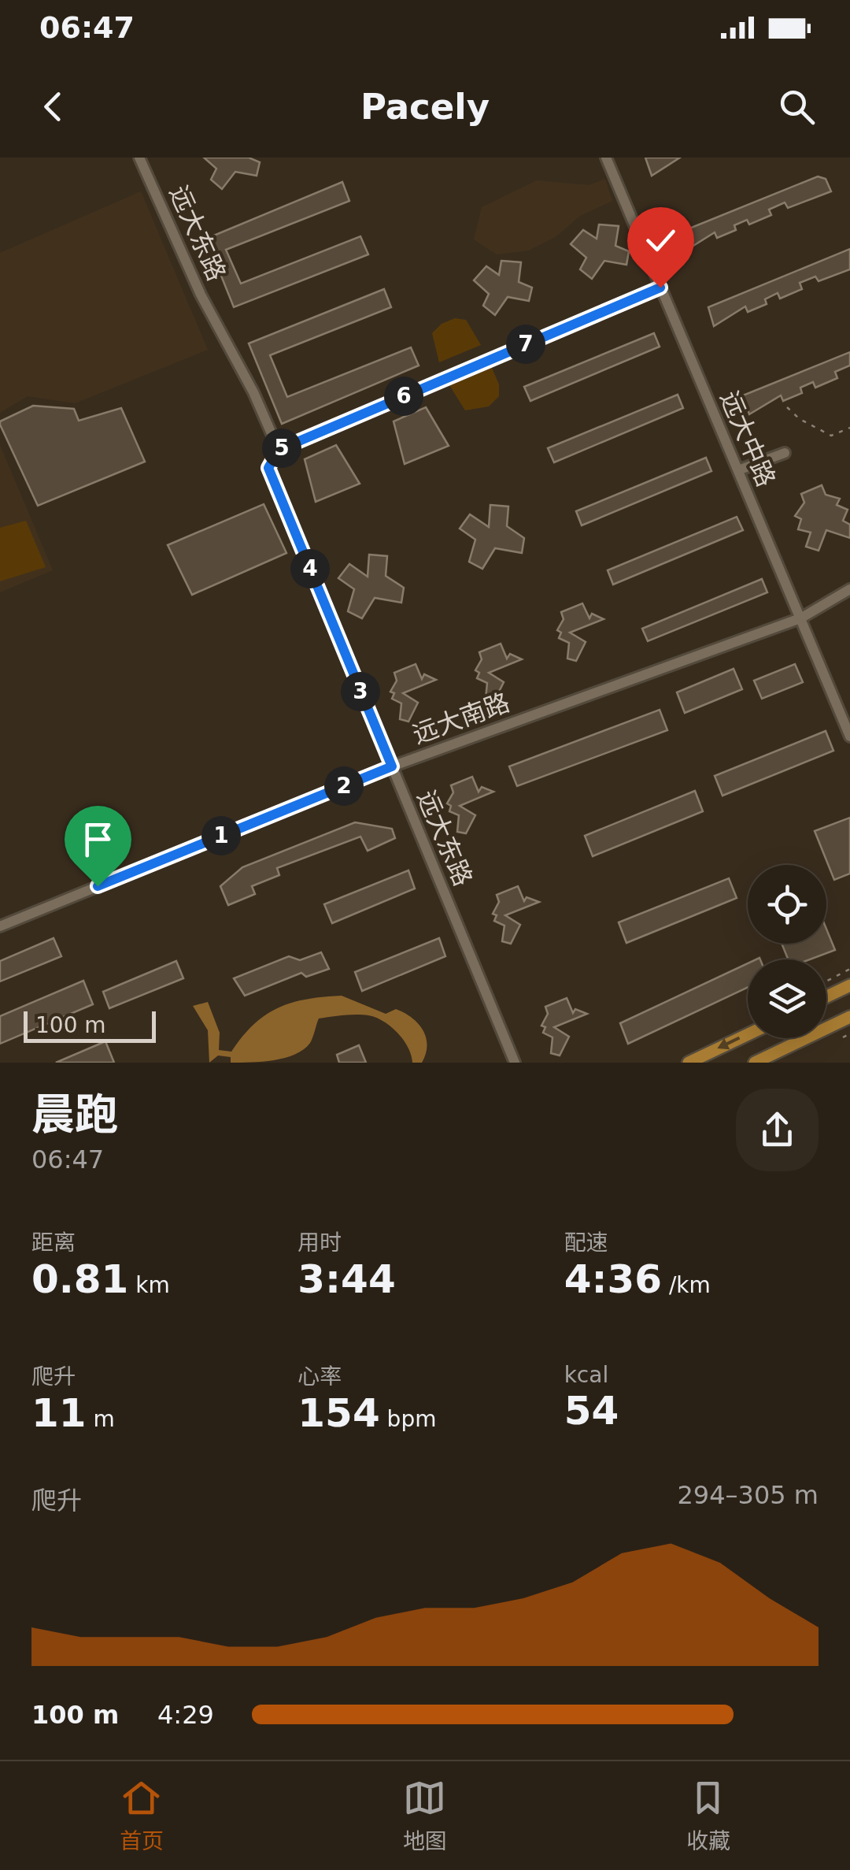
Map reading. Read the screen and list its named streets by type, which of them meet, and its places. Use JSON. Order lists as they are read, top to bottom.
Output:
{
  "streets": {
    "street": ["远大东路", "远大中路", "远大南路"]
  },
  "crossings": [
    ["远大东路", "远大南路"],
    ["远大中路", "远大南路"]
  ],
  "scale_bar": "100 m",
  "page": {
    "status": "06:47",
    "header": "Pacely",
    "pins": [
      "7",
      "6",
      "5",
      "4",
      "3",
      "2",
      "1"
    ],
    "scale": "100 m",
    "heading": ["晨跑", "06:47"],
    "stats": [
      ["距离", "0.81 km"],
      ["用时", "3:44"],
      ["配速", "4:36 /km"],
      ["爬升", "11 m"],
      ["心率", "154 bpm"],
      ["kcal", "54"]
    ],
    "chart": ["爬升", "294–305 m"],
    "list": [
      {
        "name": "100 m",
        "note": "4:29"
      }
    ],
    "tabs": ["首页", "地图", "收藏"]
  }
}
